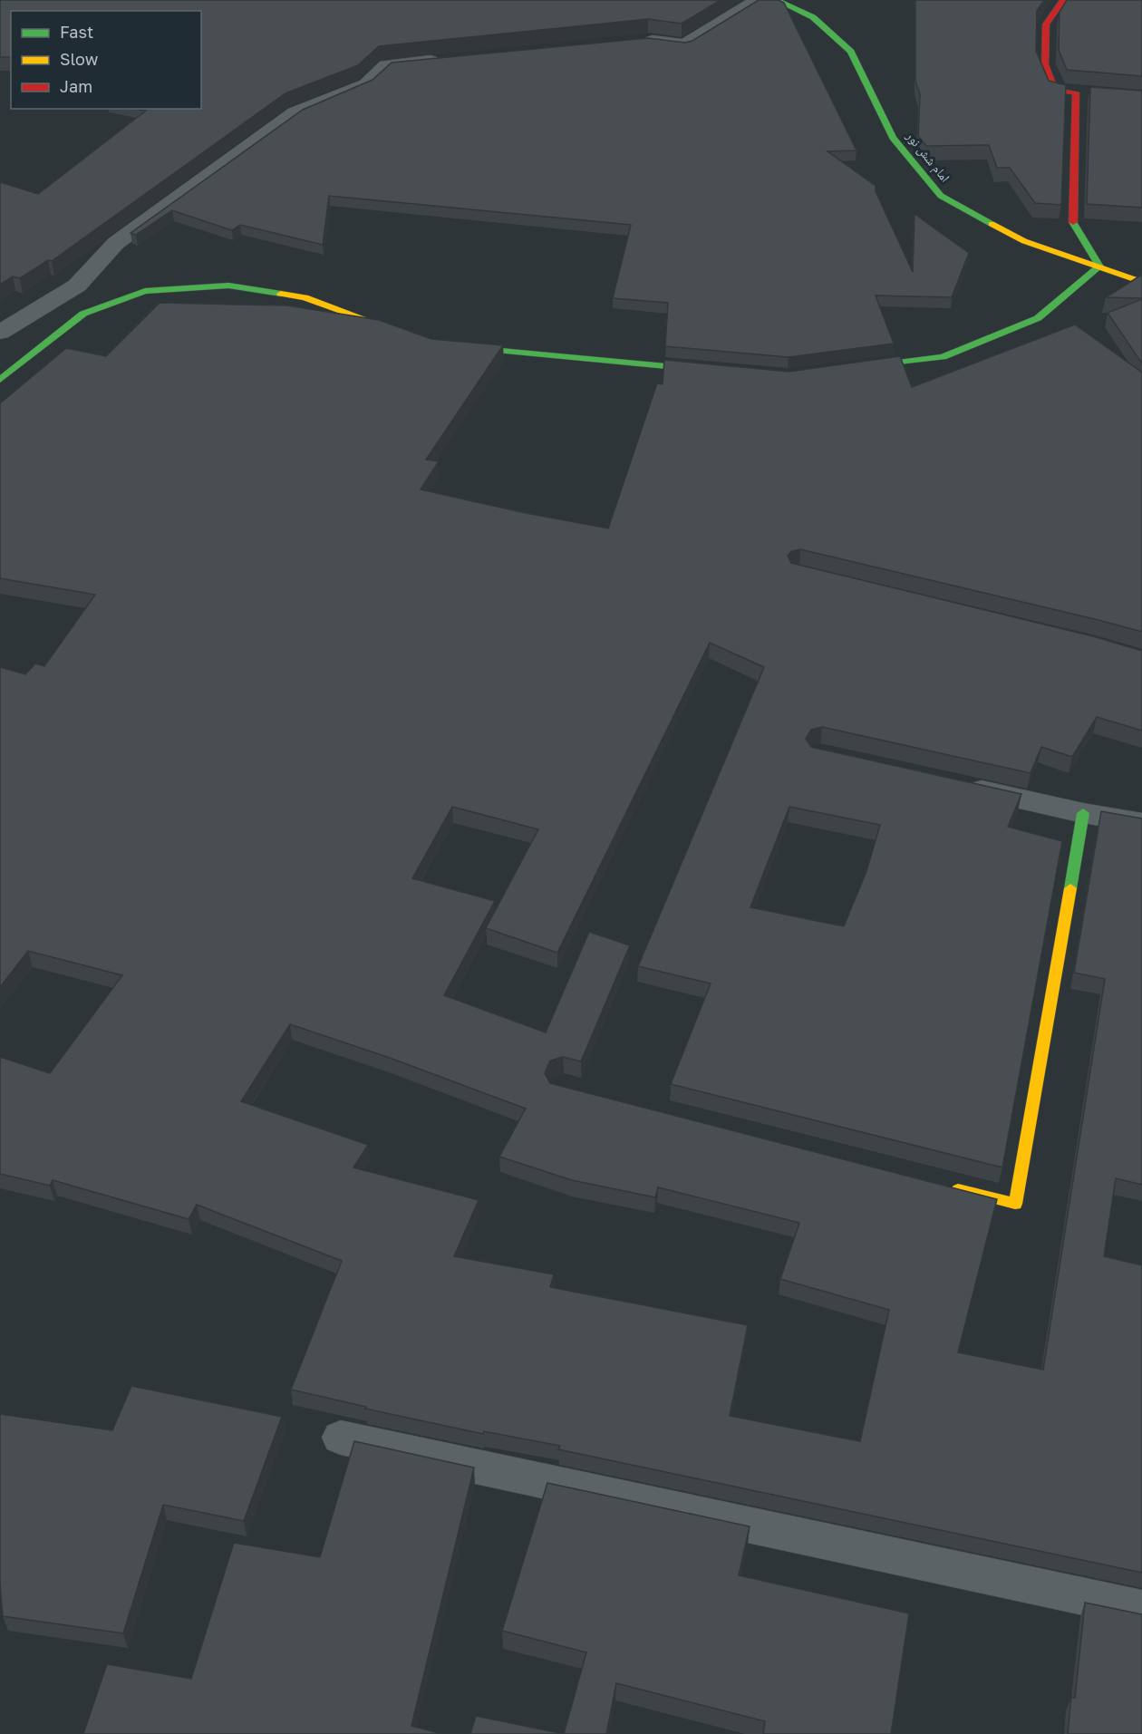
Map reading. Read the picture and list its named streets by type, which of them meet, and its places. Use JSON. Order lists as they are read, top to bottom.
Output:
{
  "streets": {
    "street": ["امام شش نور"]
  },
  "legend": ["Fast", "Slow", "Jam"]
}
